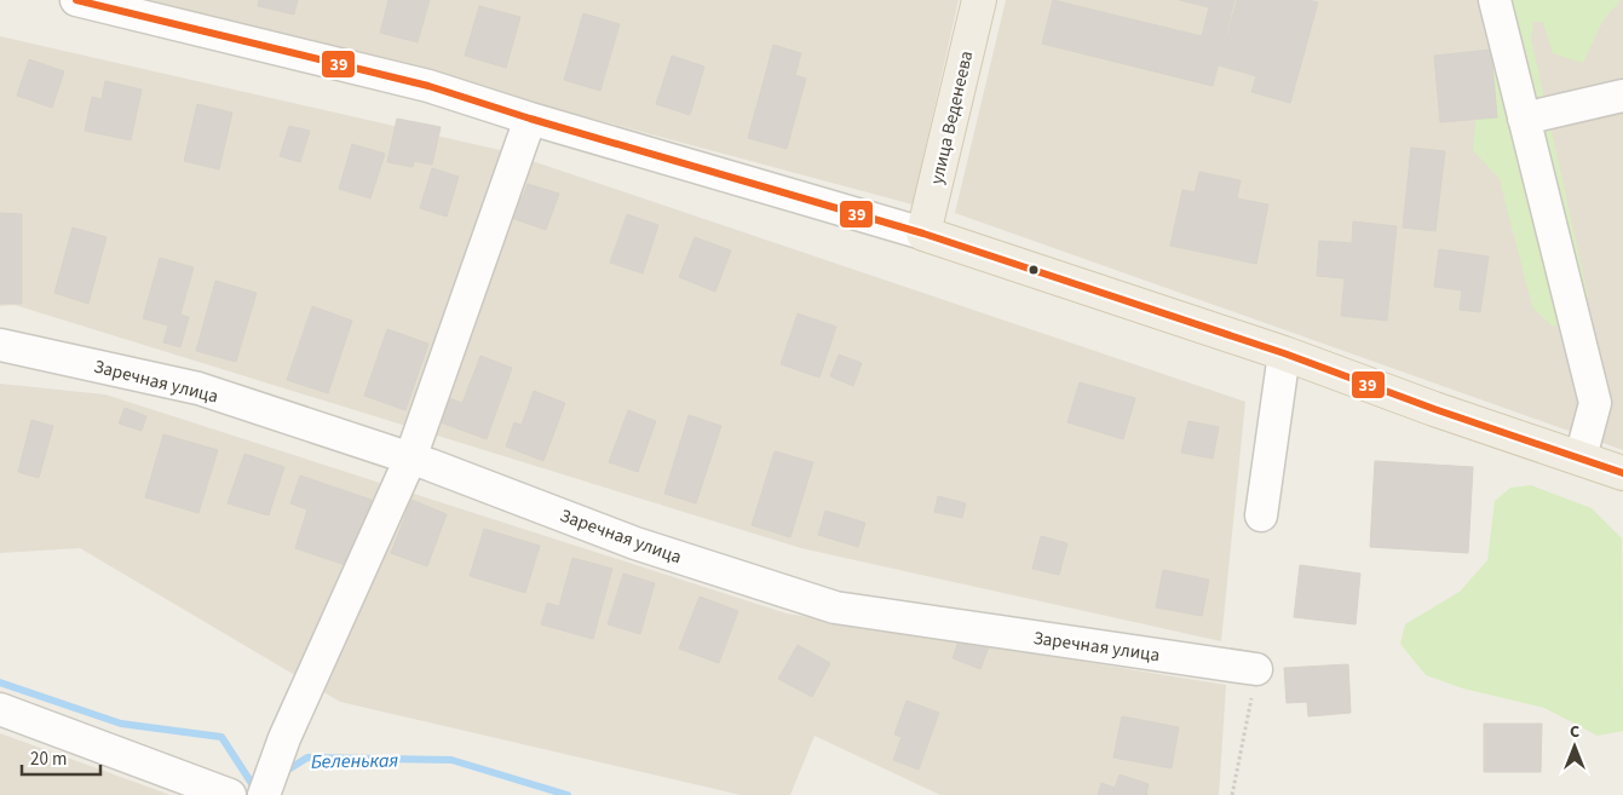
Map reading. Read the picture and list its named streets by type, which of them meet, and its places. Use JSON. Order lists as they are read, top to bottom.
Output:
{
  "streets": {
    "main road": ["улица Веденеева"],
    "street": ["Заречная улица"]
  },
  "water": ["Беленькая"],
  "lines": ["transit line 39"],
  "scale_bar": "20 m",
  "north": "top"
}
